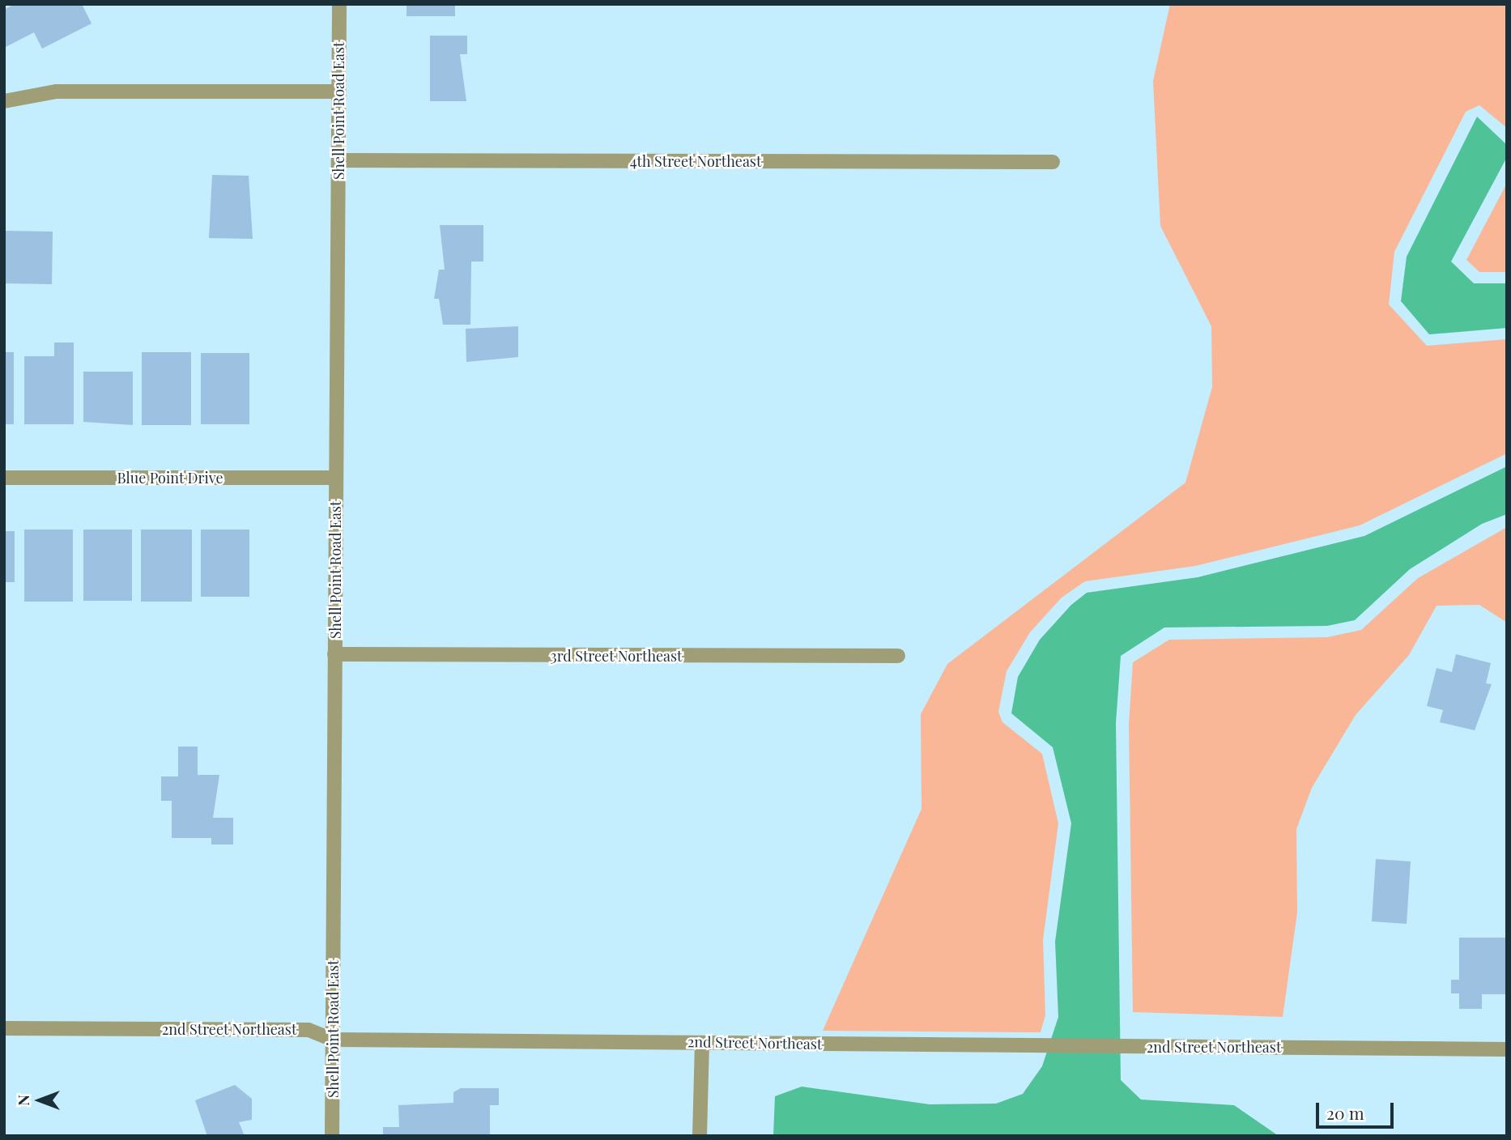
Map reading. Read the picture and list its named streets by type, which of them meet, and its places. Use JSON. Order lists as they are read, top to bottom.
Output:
{
  "streets": {
    "street": [
      "Shell Point Road East",
      "4th Street Northeast",
      "Blue Point Drive",
      "3rd Street Northeast",
      "2nd Street Northeast"
    ]
  },
  "crossings": [
    ["Shell Point Road East", "4th Street Northeast"],
    ["Shell Point Road East", "Blue Point Drive"],
    ["Shell Point Road East", "3rd Street Northeast"],
    ["Shell Point Road East", "2nd Street Northeast"]
  ],
  "scale_bar": "20 m",
  "north": "left"
}
